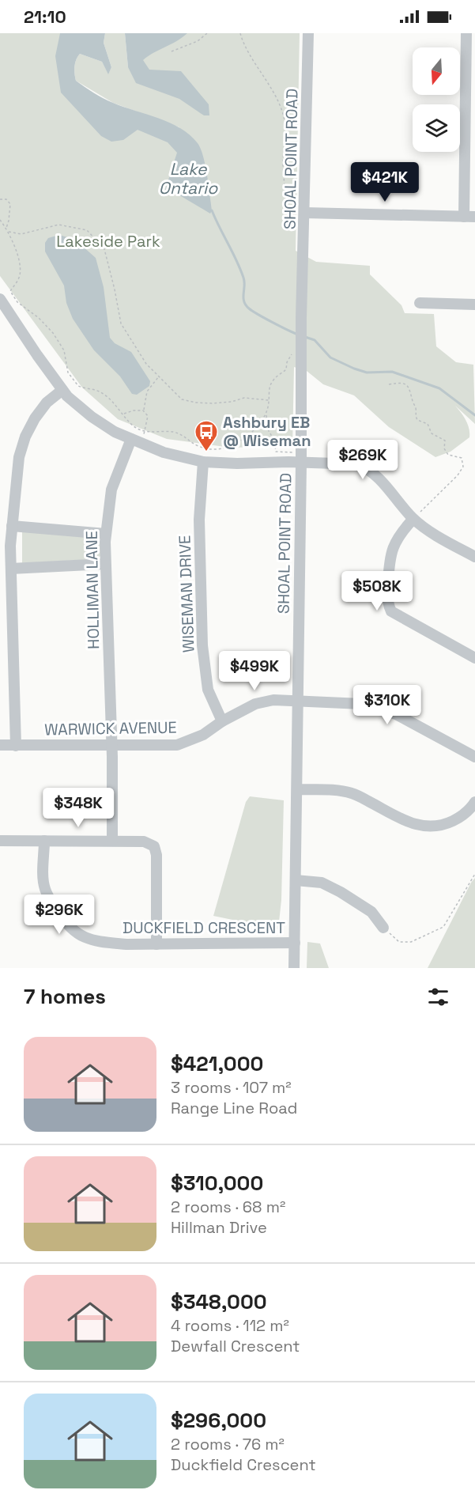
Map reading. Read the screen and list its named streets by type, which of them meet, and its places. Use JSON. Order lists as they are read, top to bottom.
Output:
{
  "streets": {
    "street": [
      "SHOAL POINT ROAD",
      "HOLLIMAN LANE",
      "WISEMAN DRIVE",
      "WARWICK AVENUE",
      "DUCKFIELD CRESCENT"
    ]
  },
  "crossings": [
    ["SHOAL POINT ROAD", "WARWICK AVENUE"],
    ["SHOAL POINT ROAD", "DUCKFIELD CRESCENT"],
    ["HOLLIMAN LANE", "WARWICK AVENUE"],
    ["WISEMAN DRIVE", "WARWICK AVENUE"]
  ],
  "water": ["Lake Ontario"],
  "parks": ["Lakeside Park"],
  "places": {
    "bus stop": ["Ashbury EB @ Wiseman"]
  },
  "north": "bottom",
  "page": {
    "status": "21:10",
    "price": [
      "$421K",
      "$269K",
      "$508K",
      "$499K",
      "$310K",
      "$348K",
      "$296K"
    ],
    "heading": "7 homes",
    "list": [
      {
        "name": "$421,000",
        "note": "3 rooms · 107 m² · Range Line Road"
      },
      {
        "name": "$310,000",
        "note": "2 rooms · 68 m² · Hillman Drive"
      },
      {
        "name": "$348,000",
        "note": "4 rooms · 112 m² · Dewfall Crescent"
      },
      {
        "name": "$296,000",
        "note": "2 rooms · 76 m² · Duckfield Crescent"
      }
    ]
  }
}
